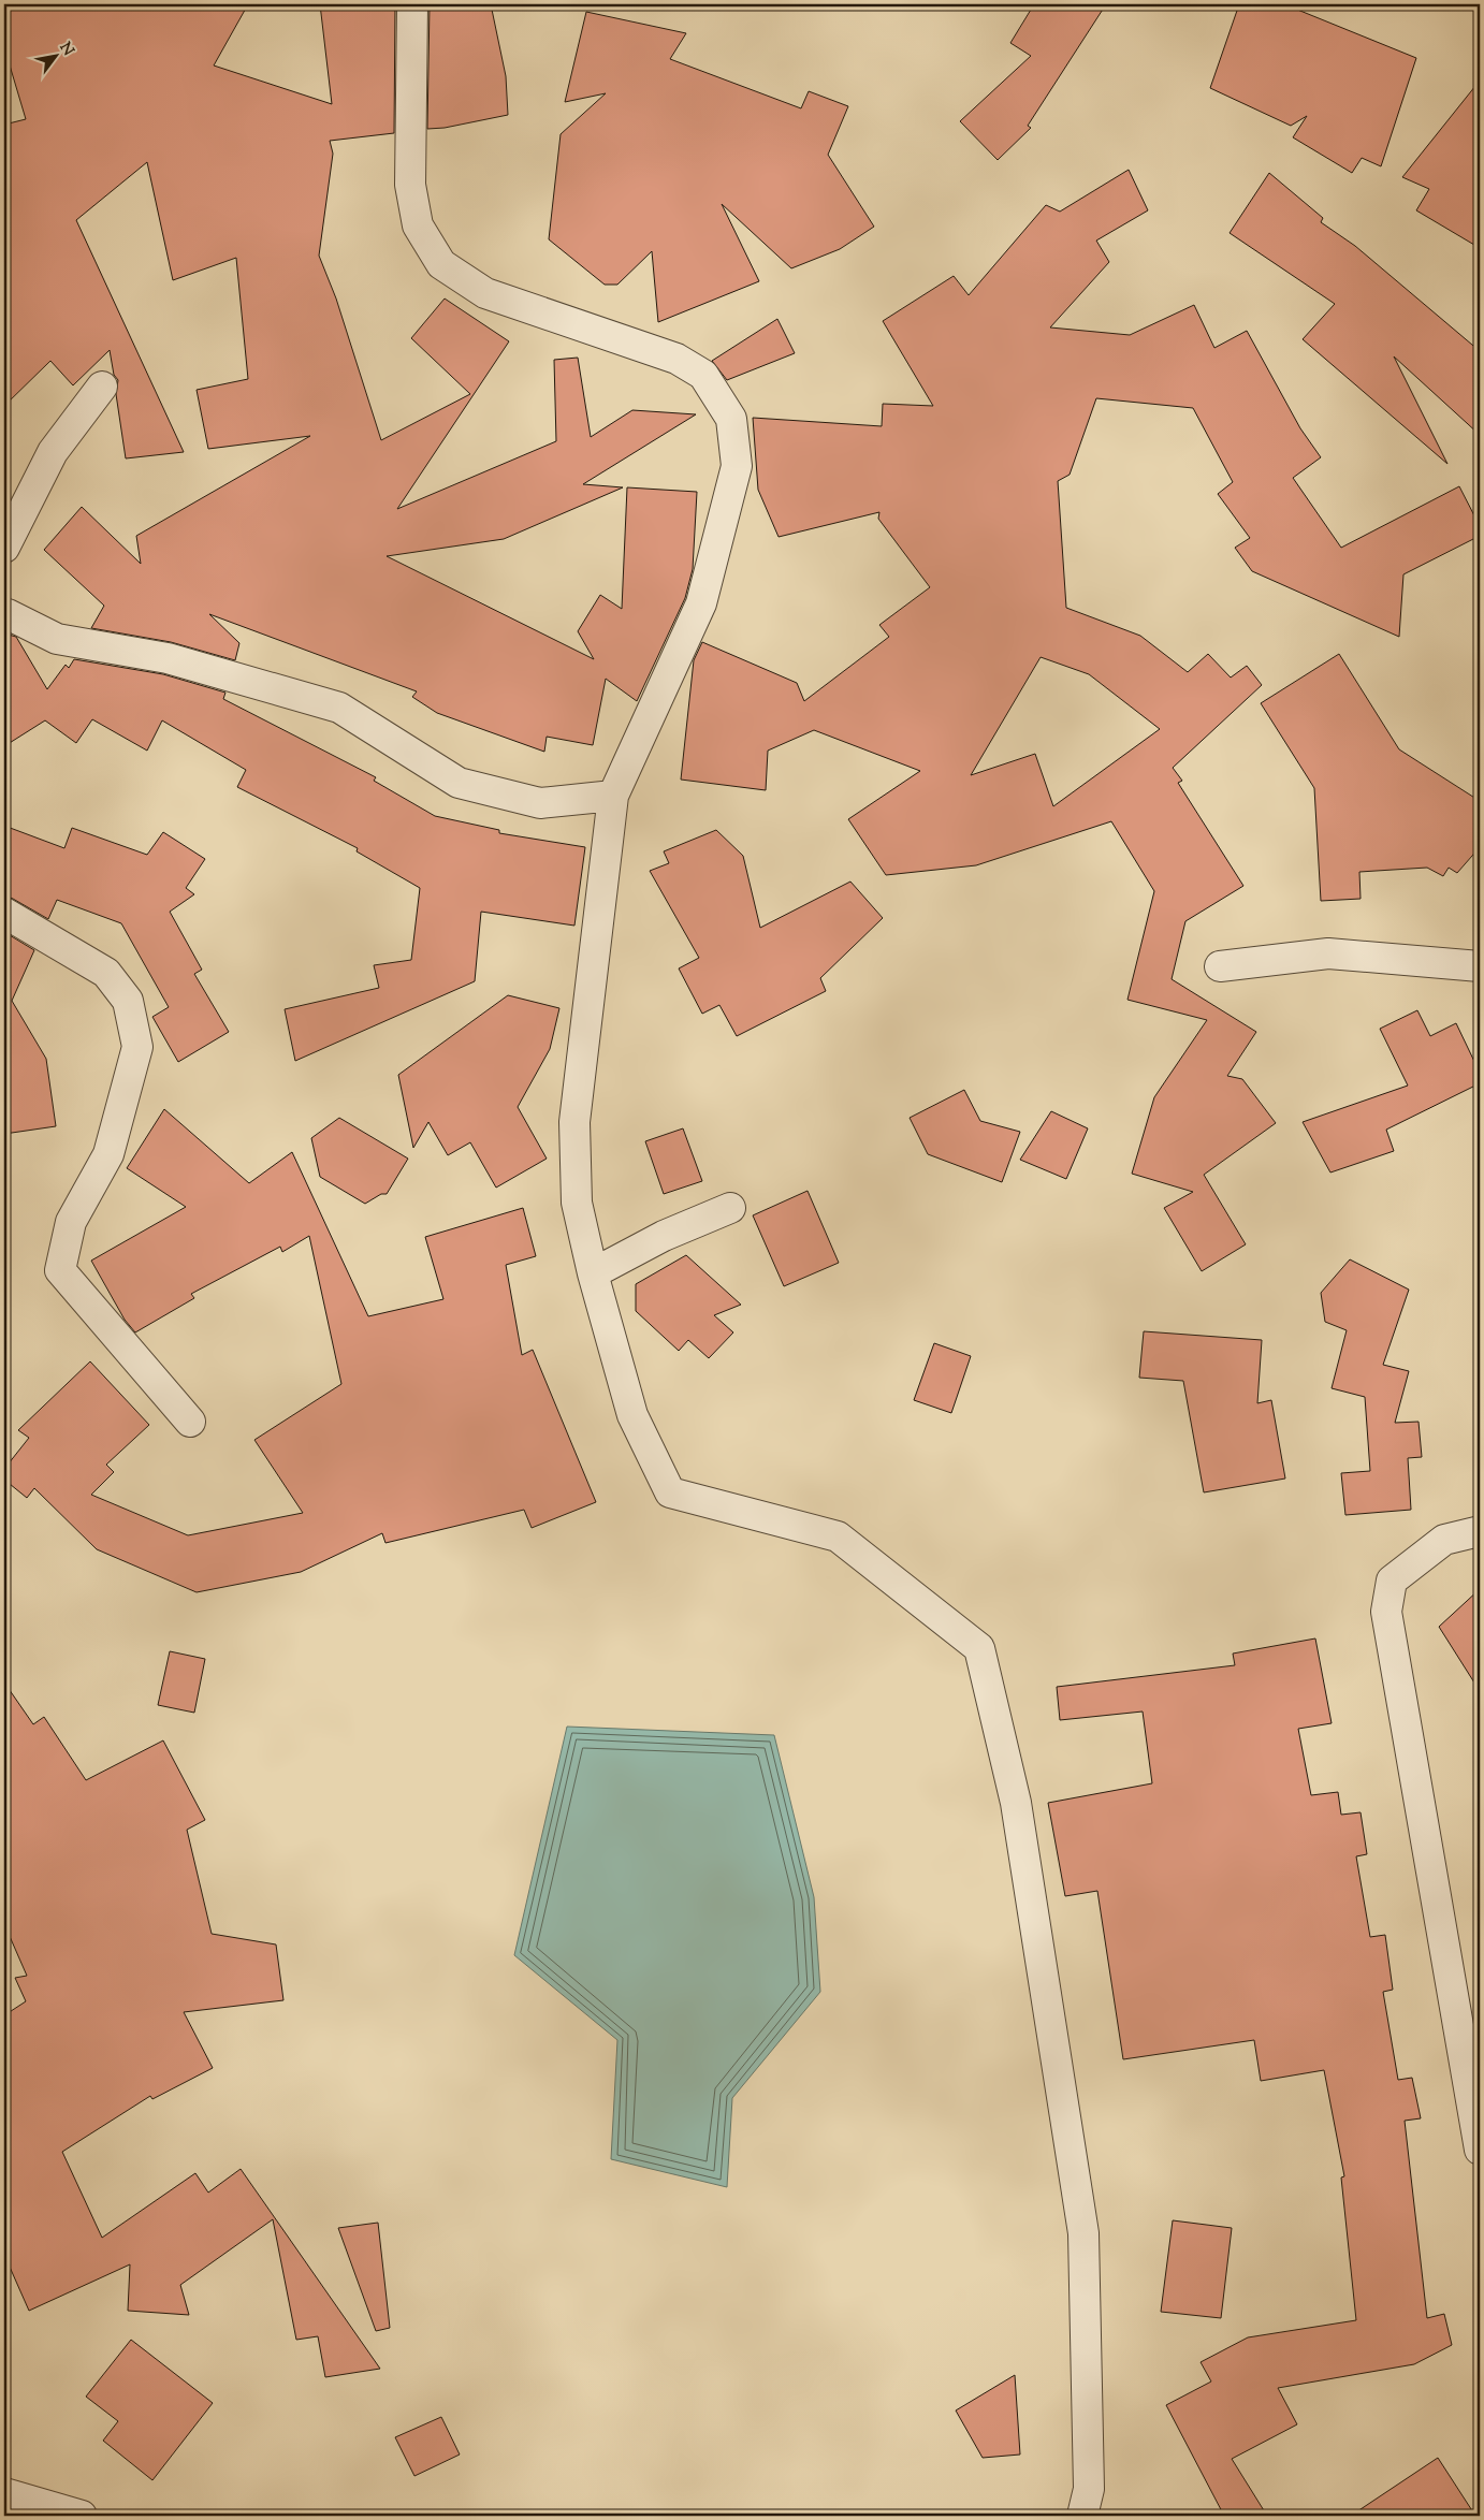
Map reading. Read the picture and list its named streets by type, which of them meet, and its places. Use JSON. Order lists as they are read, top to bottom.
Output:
{
  "north": "top right"
}
